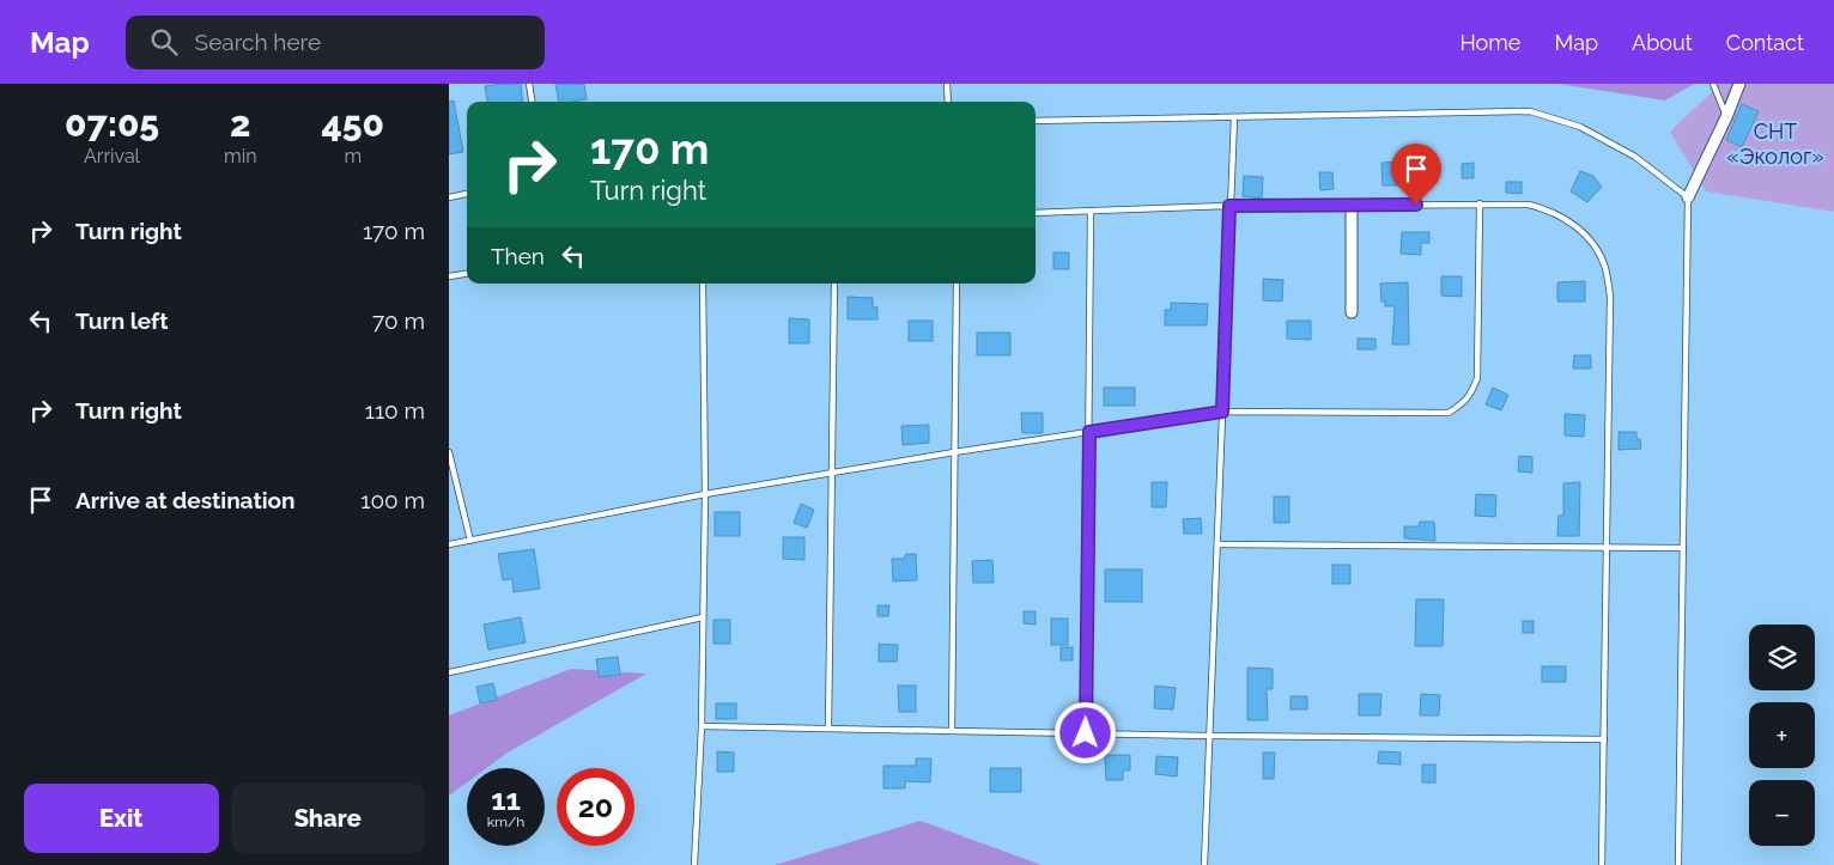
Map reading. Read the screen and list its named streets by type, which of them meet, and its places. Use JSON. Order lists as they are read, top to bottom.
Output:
{
  "parks": ["СНТ «Эколог»"],
  "page": {
    "header": "Map",
    "search": "Search here",
    "nav": [
      "Home",
      "Map",
      "About",
      "Contact"
    ],
    "eta": [
      "07:05",
      "Arrival",
      "2",
      "min",
      "450",
      "m"
    ],
    "turn": ["170 m", "Turn right"],
    "list": [
      {
        "name": "Turn right",
        "value": "170 m"
      },
      {
        "name": "Turn left",
        "value": "70 m"
      },
      {
        "name": "Turn right",
        "value": "110 m"
      },
      {
        "name": "Arrive at destination",
        "value": "100 m"
      }
    ],
    "then": "Then",
    "map_buttons": ["+", "−"],
    "speed": "11 km/h",
    "limit": "20",
    "buttons": ["Exit", "Share"]
  }
}
